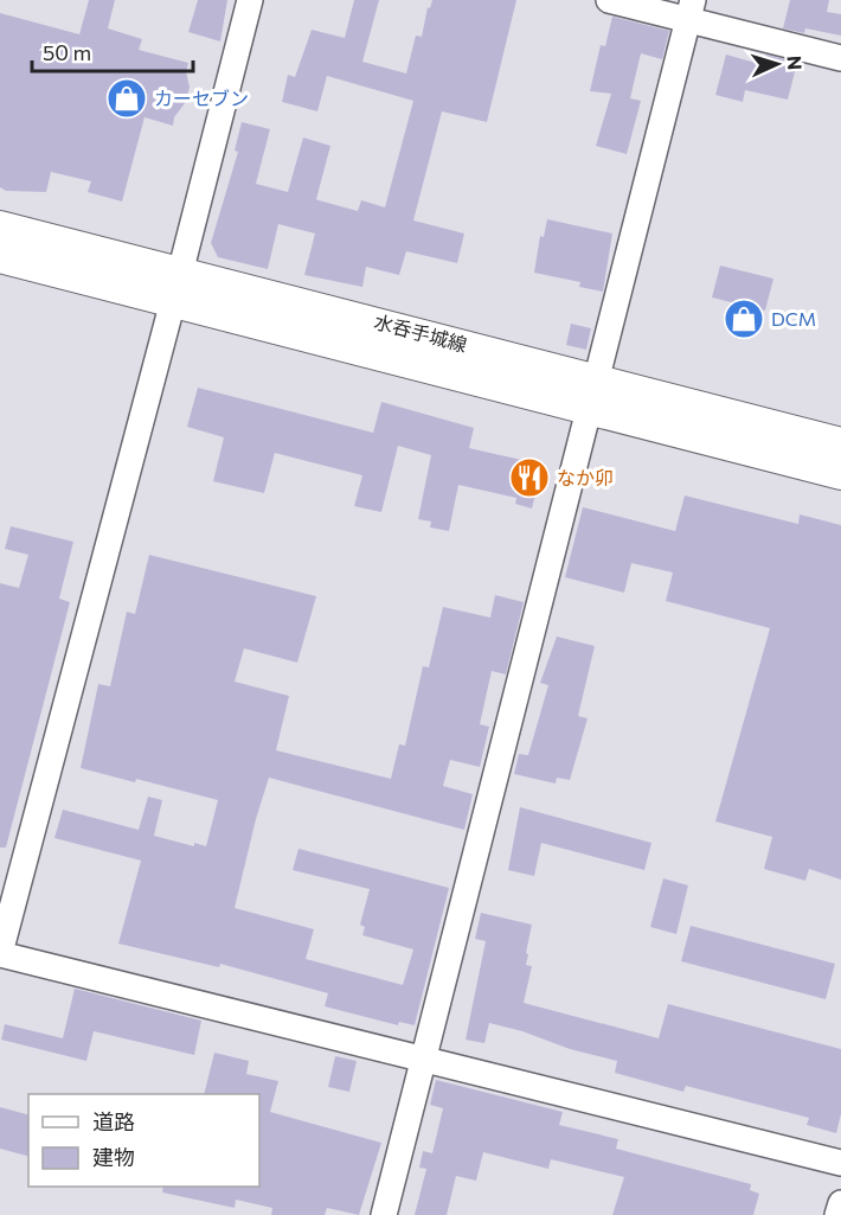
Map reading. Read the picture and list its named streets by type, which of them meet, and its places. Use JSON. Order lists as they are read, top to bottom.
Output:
{
  "streets": {
    "main road": ["水呑手城線"]
  },
  "places": {
    "shop": ["カーセブン", "DCM"],
    "restaurant": ["なか卯"]
  },
  "legend": ["道路", "建物"],
  "scale_bar": "50 m",
  "north": "right"
}
